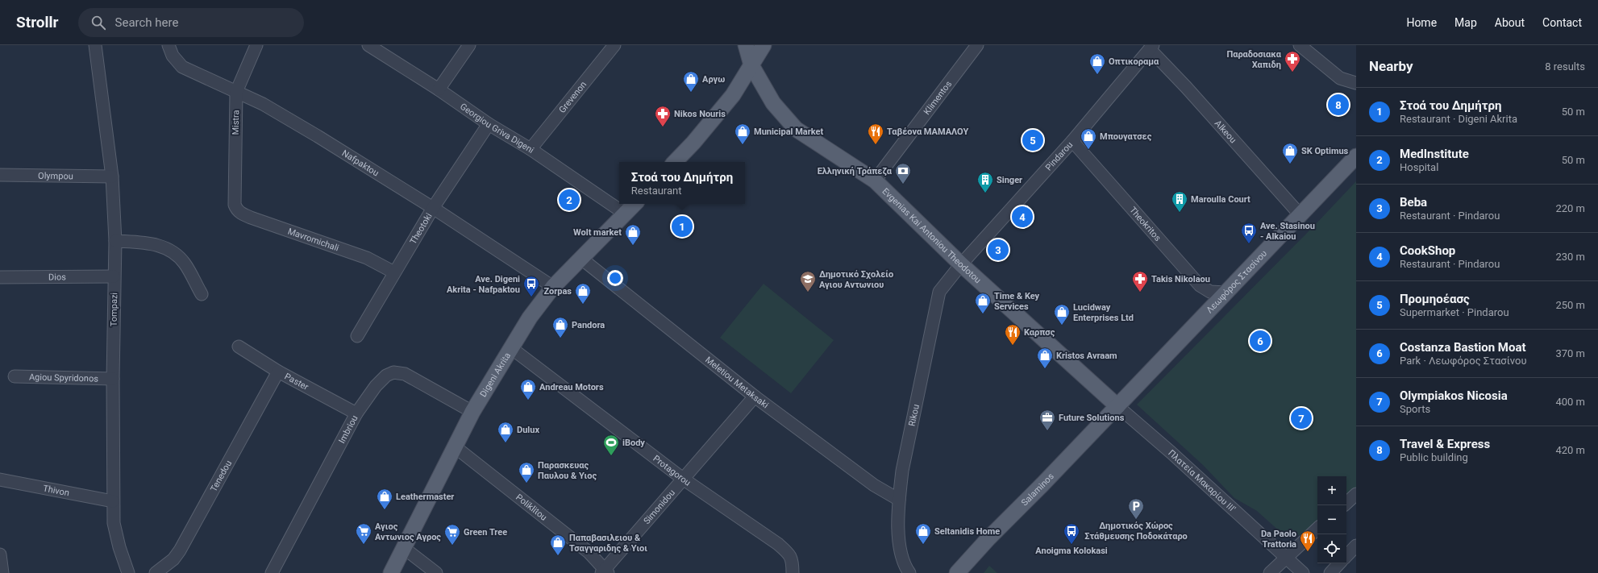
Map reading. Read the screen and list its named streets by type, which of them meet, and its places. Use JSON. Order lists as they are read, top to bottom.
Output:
{
  "streets": {
    "main road": [
      "Evgenias Kai Antoniou Theodotou",
      "Λεωφόρος Στασίνου",
      "Digeni Akrita",
      "Salaminos"
    ],
    "street": [
      "Grevenon",
      "Klimentos",
      "Mistra",
      "Georgiou Griva Digeni",
      "Alkeou",
      "Pindarou",
      "Nafpaktou",
      "Olympou",
      "Theokritos",
      "Theotoki",
      "Mavromichali",
      "Dios",
      "Tompazi",
      "Agiou Spyridonos",
      "Paster",
      "Meletiou Metaksaki",
      "Rikou",
      "Imbriou",
      "Protagorou",
      "Tenedou",
      "Πλατεία Μακαρίου ΙΙΙ'",
      "Thivon",
      "Poliklitou",
      "Simonidou"
    ]
  },
  "crossings": [
    ["Grevenon", "Georgiou Griva Digeni"],
    ["Klimentos", "Evgenias Kai Antoniou Theodotou"],
    ["Mistra", "Nafpaktou"],
    ["Mistra", "Mavromichali"],
    ["Georgiou Griva Digeni", "Theotoki"],
    ["Georgiou Griva Digeni", "Digeni Akrita"],
    ["Alkeou", "Pindarou"],
    ["Alkeou", "Λεωφόρος Στασίνου"],
    ["Pindarou", "Theokritos"],
    ["Pindarou", "Evgenias Kai Antoniou Theodotou"],
    ["Pindarou", "Rikou"],
    ["Nafpaktou", "Theotoki"],
    ["Nafpaktou", "Digeni Akrita"],
    ["Olympou", "Tompazi"],
    ["Theokritos", "Λεωφόρος Στασίνου"],
    ["Theotoki", "Mavromichali"],
    ["Evgenias Kai Antoniou Theodotou", "Λεωφόρος Στασίνου"],
    ["Evgenias Kai Antoniou Theodotou", "Rikou"],
    ["Evgenias Kai Antoniou Theodotou", "Πλατεία Μακαρίου ΙΙΙ'"],
    ["Evgenias Kai Antoniou Theodotou", "Salaminos"],
    ["Dios", "Tompazi"],
    ["Λεωφόρος Στασίνου", "Πλατεία Μακαρίου ΙΙΙ'"],
    ["Λεωφόρος Στασίνου", "Salaminos"],
    ["Tompazi", "Agiou Spyridonos"],
    ["Tompazi", "Thivon"],
    ["Digeni Akrita", "Meletiou Metaksaki"],
    ["Digeni Akrita", "Imbriou"],
    ["Digeni Akrita", "Protagorou"],
    ["Digeni Akrita", "Poliklitou"],
    ["Paster", "Imbriou"],
    ["Paster", "Tenedou"],
    ["Meletiou Metaksaki", "Rikou"],
    ["Meletiou Metaksaki", "Simonidou"],
    ["Protagorou", "Simonidou"],
    ["Πλατεία Μακαρίου ΙΙΙ'", "Salaminos"],
    ["Poliklitou", "Simonidou"]
  ],
  "places": {
    "pharmacy": ["Παραδοσιακα Χαπιδη", "Nikos Nouris", "Takis Nikolaou"],
    "shop": [
      "Οπτικοραμα",
      "Αργω",
      "Municipal Market",
      "Μπουγατσες",
      "SK Optimus",
      "Wolt market",
      "Zorpas",
      "Time & Key Services",
      "Lucidway Enterprises Ltd",
      "Pandora",
      "Kristos Avraam",
      "Andreau Motors",
      "Dulux",
      "Παρασκευας Παυλου & Υιος",
      "Leathermaster",
      "Seltanidis Home",
      "Παπαβασιλειου & Τσαγγαριδης & Υιοι"
    ],
    "restaurant": ["Ταβέονα ΜΑΜΑΛΟΥ", "Καρπσς", "Da Paolo Trattoria"],
    "bank": ["Ελληνική Τράπεζα"],
    "building": ["Singer", "Maroulla Court"],
    "bus stop": ["Ave. Stasinou - Alkaiou", "Ave. Digeni Akrita - Nafpaktou", "Anoigma Kolokasi"],
    "school or university": ["Δημοτικό Σχολείο Αγιου Αντωνιου"],
    "office": ["Future Solutions"],
    "sports": ["iBody"],
    "parking": ["Δημοτικός Χώρος Στάθμευσης Ποδοκάταρο"],
    "supermarket": ["Αγιος Αντωνιος Αγρος", "Green Tree"]
  },
  "page": {
    "header": "Strollr",
    "search": "Search here",
    "nav": [
      "Home",
      "Map",
      "About",
      "Contact"
    ],
    "heading": ["Nearby", "8 results"],
    "list": [
      {
        "mark": "1",
        "name": "Στοά του Δημήτρη",
        "note": "Restaurant · Digeni Akrita",
        "value": "50 m"
      },
      {
        "mark": "2",
        "name": "MedInstitute",
        "note": "Hospital",
        "value": "50 m"
      },
      {
        "mark": "3",
        "name": "Beba",
        "note": "Restaurant · Pindarou",
        "value": "220 m"
      },
      {
        "mark": "4",
        "name": "CookShop",
        "note": "Restaurant · Pindarou",
        "value": "230 m"
      },
      {
        "mark": "5",
        "name": "Προμηοέασς",
        "note": "Supermarket · Pindarou",
        "value": "250 m"
      },
      {
        "mark": "6",
        "name": "Costanza Bastion Moat",
        "note": "Park · Λεωφόρος Στασίνου",
        "value": "370 m"
      },
      {
        "mark": "7",
        "name": "Olympiakos Nicosia",
        "note": "Sports",
        "value": "400 m"
      },
      {
        "mark": "8",
        "name": "Travel & Express",
        "note": "Public building",
        "value": "420 m"
      }
    ],
    "pins": [
      "8",
      "5",
      "2",
      "4",
      "1",
      "3",
      "6",
      "7"
    ],
    "popup": ["Στοά του Δημήτρη", "Restaurant"],
    "map_buttons": ["+", "−"]
  }
}
